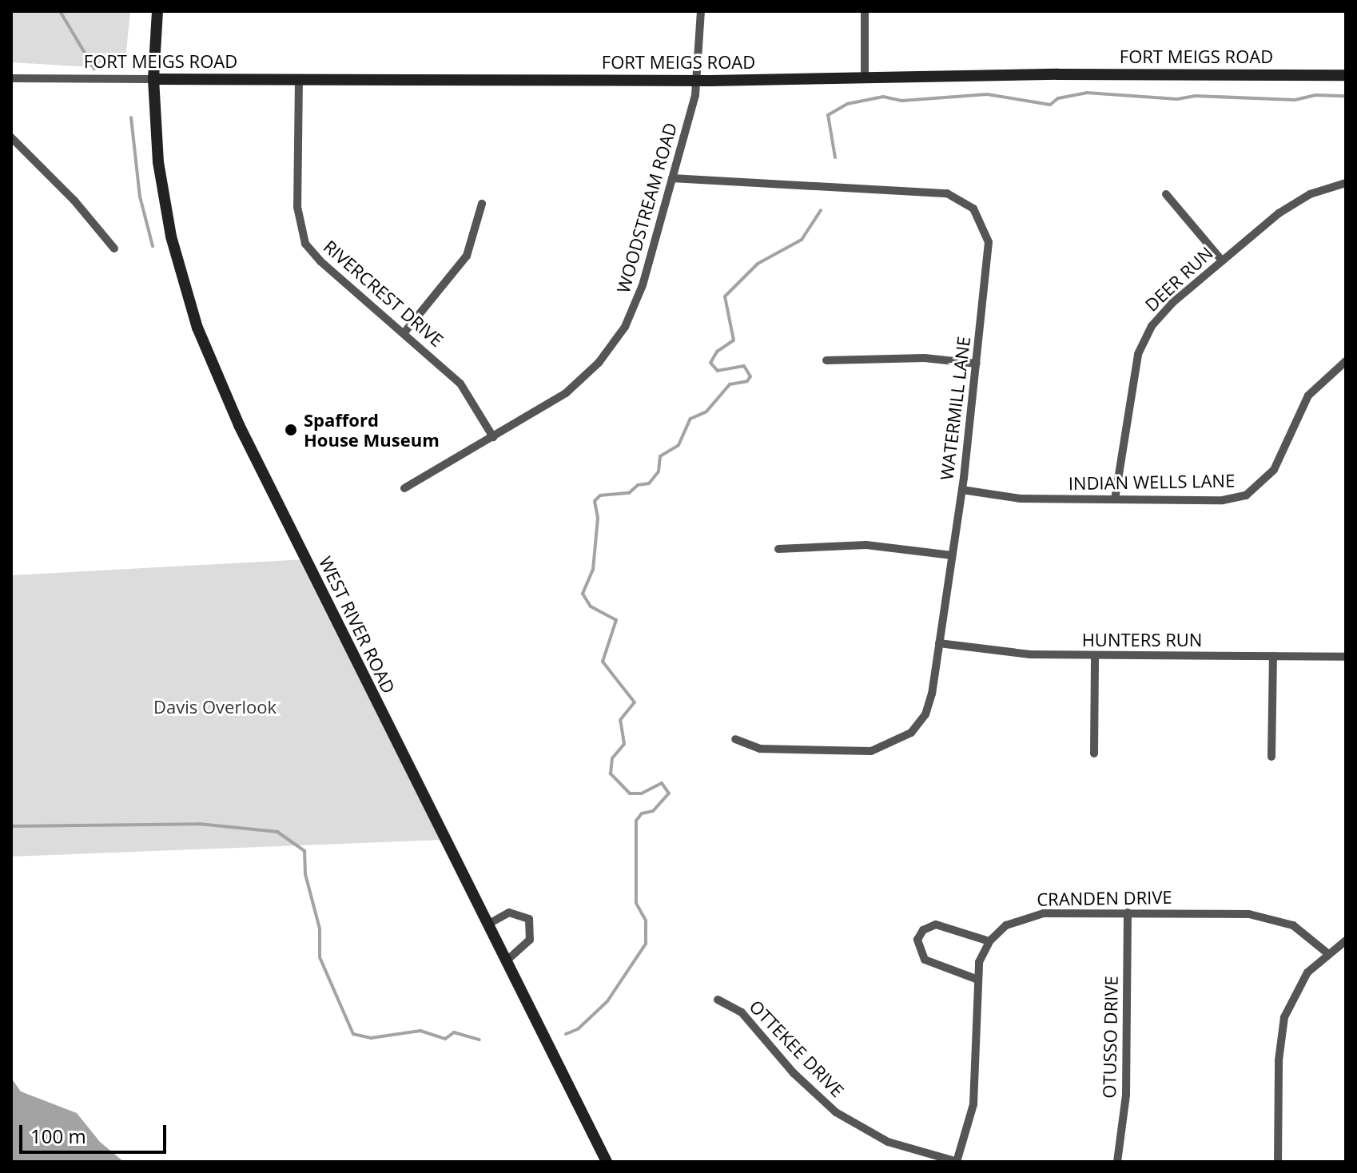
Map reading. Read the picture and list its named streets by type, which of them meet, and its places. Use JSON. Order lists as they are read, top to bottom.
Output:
{
  "streets": {
    "main road": ["FORT MEIGS ROAD", "WEST RIVER ROAD"],
    "street": [
      "WOODSTREAM ROAD",
      "DEER RUN",
      "RIVERCREST DRIVE",
      "WATERMILL LANE",
      "INDIAN WELLS LANE",
      "HUNTERS RUN",
      "CRANDEN DRIVE",
      "OTUSSO DRIVE",
      "OTTEKEE DRIVE"
    ]
  },
  "crossings": [
    ["FORT MEIGS ROAD", "WOODSTREAM ROAD"],
    ["FORT MEIGS ROAD", "RIVERCREST DRIVE"],
    ["FORT MEIGS ROAD", "WEST RIVER ROAD"],
    ["WOODSTREAM ROAD", "RIVERCREST DRIVE"],
    ["WOODSTREAM ROAD", "WATERMILL LANE"],
    ["DEER RUN", "INDIAN WELLS LANE"],
    ["WATERMILL LANE", "INDIAN WELLS LANE"],
    ["WATERMILL LANE", "HUNTERS RUN"],
    ["CRANDEN DRIVE", "OTUSSO DRIVE"]
  ],
  "parks": ["Davis Overlook"],
  "places": ["Spafford House Museum"],
  "scale_bar": "100 m"
}
